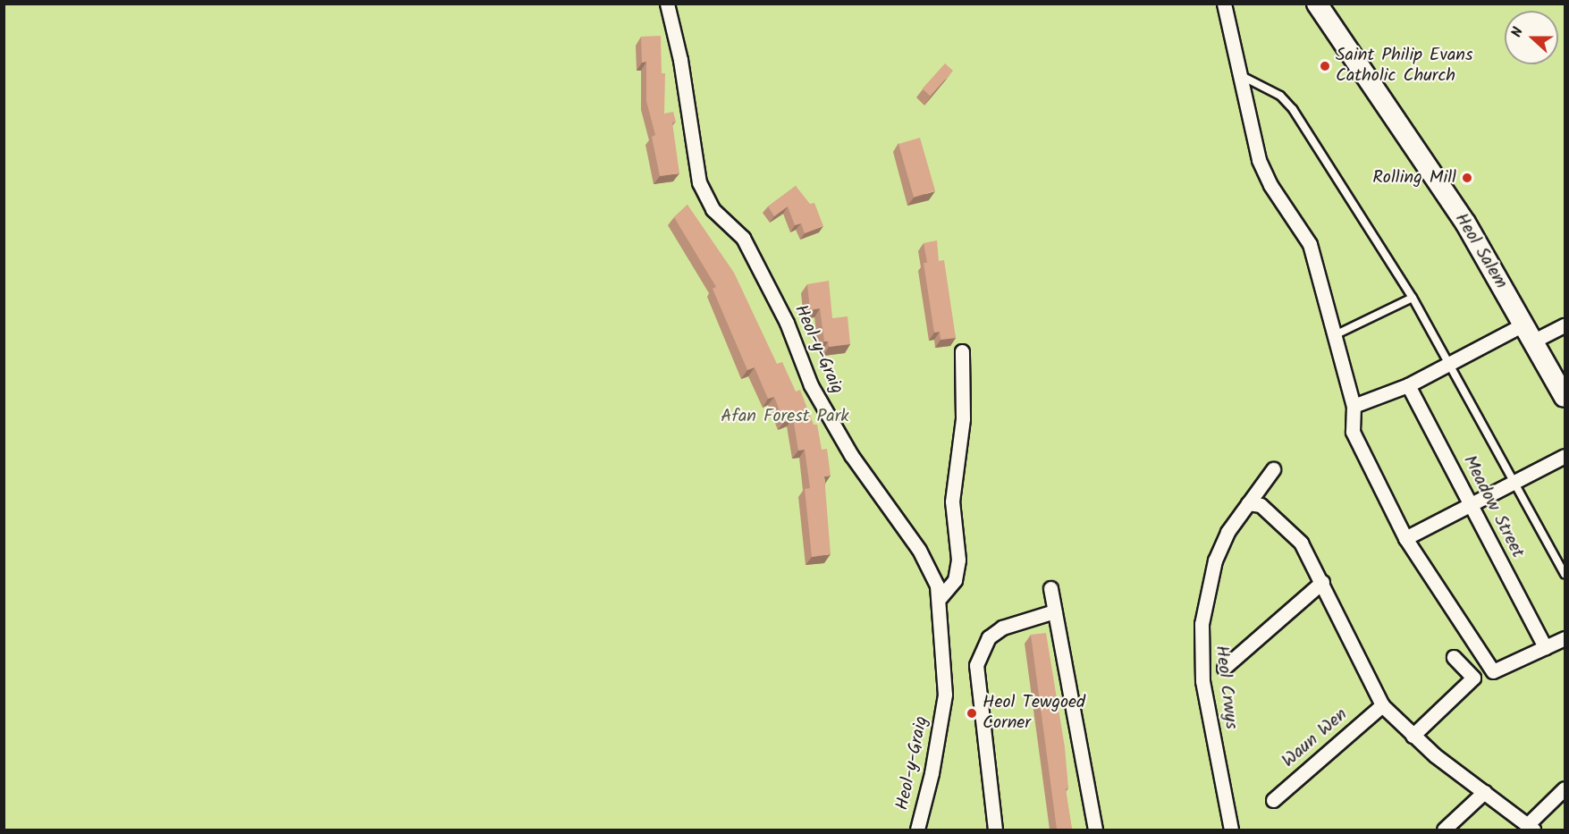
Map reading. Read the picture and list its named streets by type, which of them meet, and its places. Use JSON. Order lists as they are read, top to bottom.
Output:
{
  "streets": {
    "main road": ["Heol Salem"],
    "street": [
      "Heol-y-Graig",
      "Meadow Street",
      "Heol Crwys",
      "Waun Wen"
    ]
  },
  "parks": ["Afan Forest Park"],
  "places": ["Saint Philip Evans Catholic Church", "Rolling Mill", "Heol Tewgoed Corner"],
  "north": "left"
}
